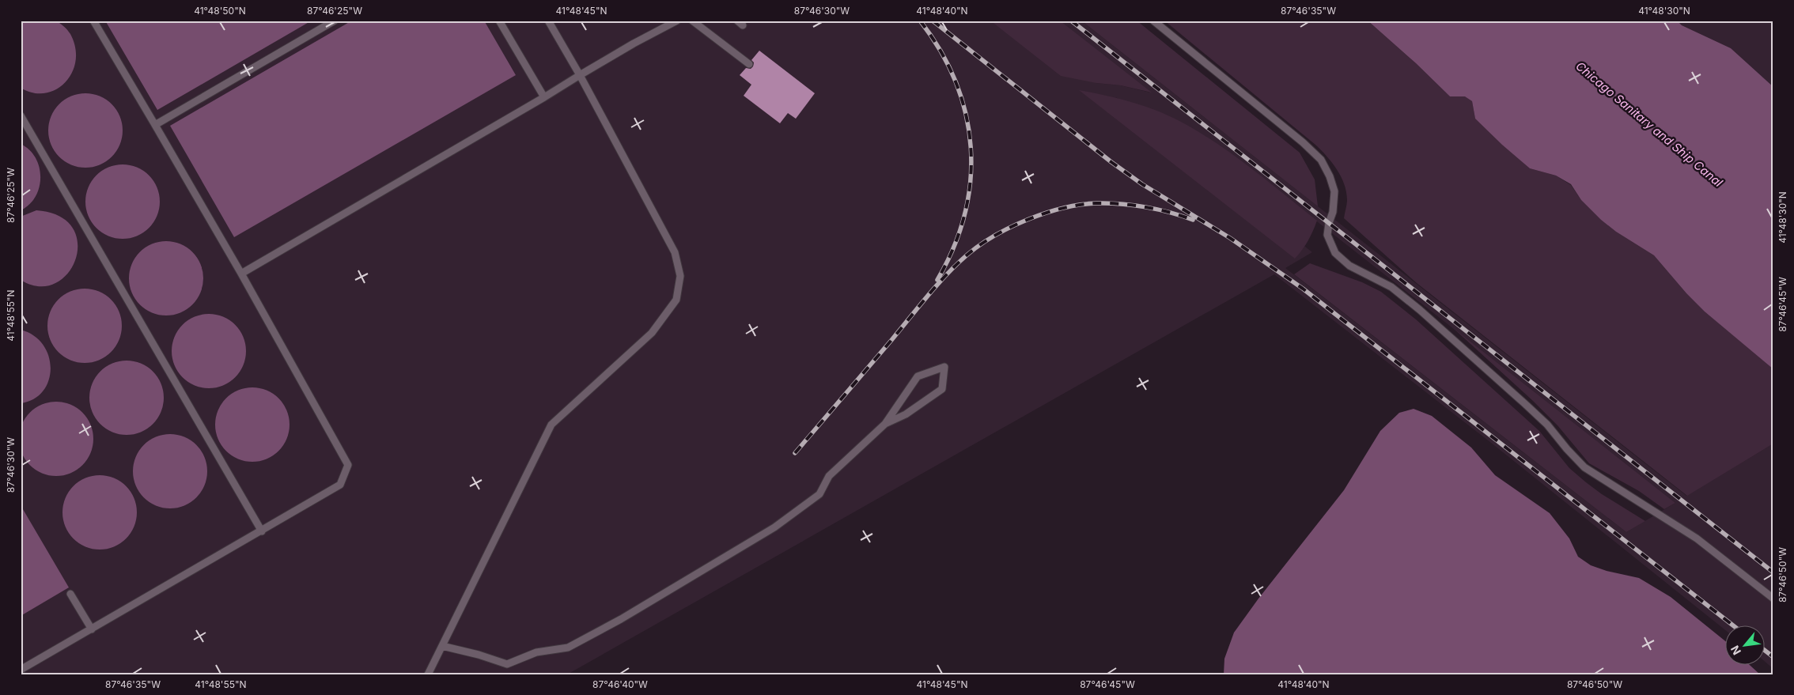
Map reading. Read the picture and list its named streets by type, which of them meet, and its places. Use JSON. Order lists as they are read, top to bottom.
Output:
{
  "water": ["Chicago Sanitary and Ship Canal"],
  "north": "bottom left",
  "coordinates": [
    "41°48'50\"N",
    "87°46'25\"W",
    "41°48'45\"N",
    "87°46'30\"W",
    "41°48'40\"N",
    "87°46'35\"W",
    "41°48'30\"N",
    "87°46'45\"W",
    "41°48'55\"N",
    "87°46'50\"W",
    "87°46'40\"W"
  ]
}
